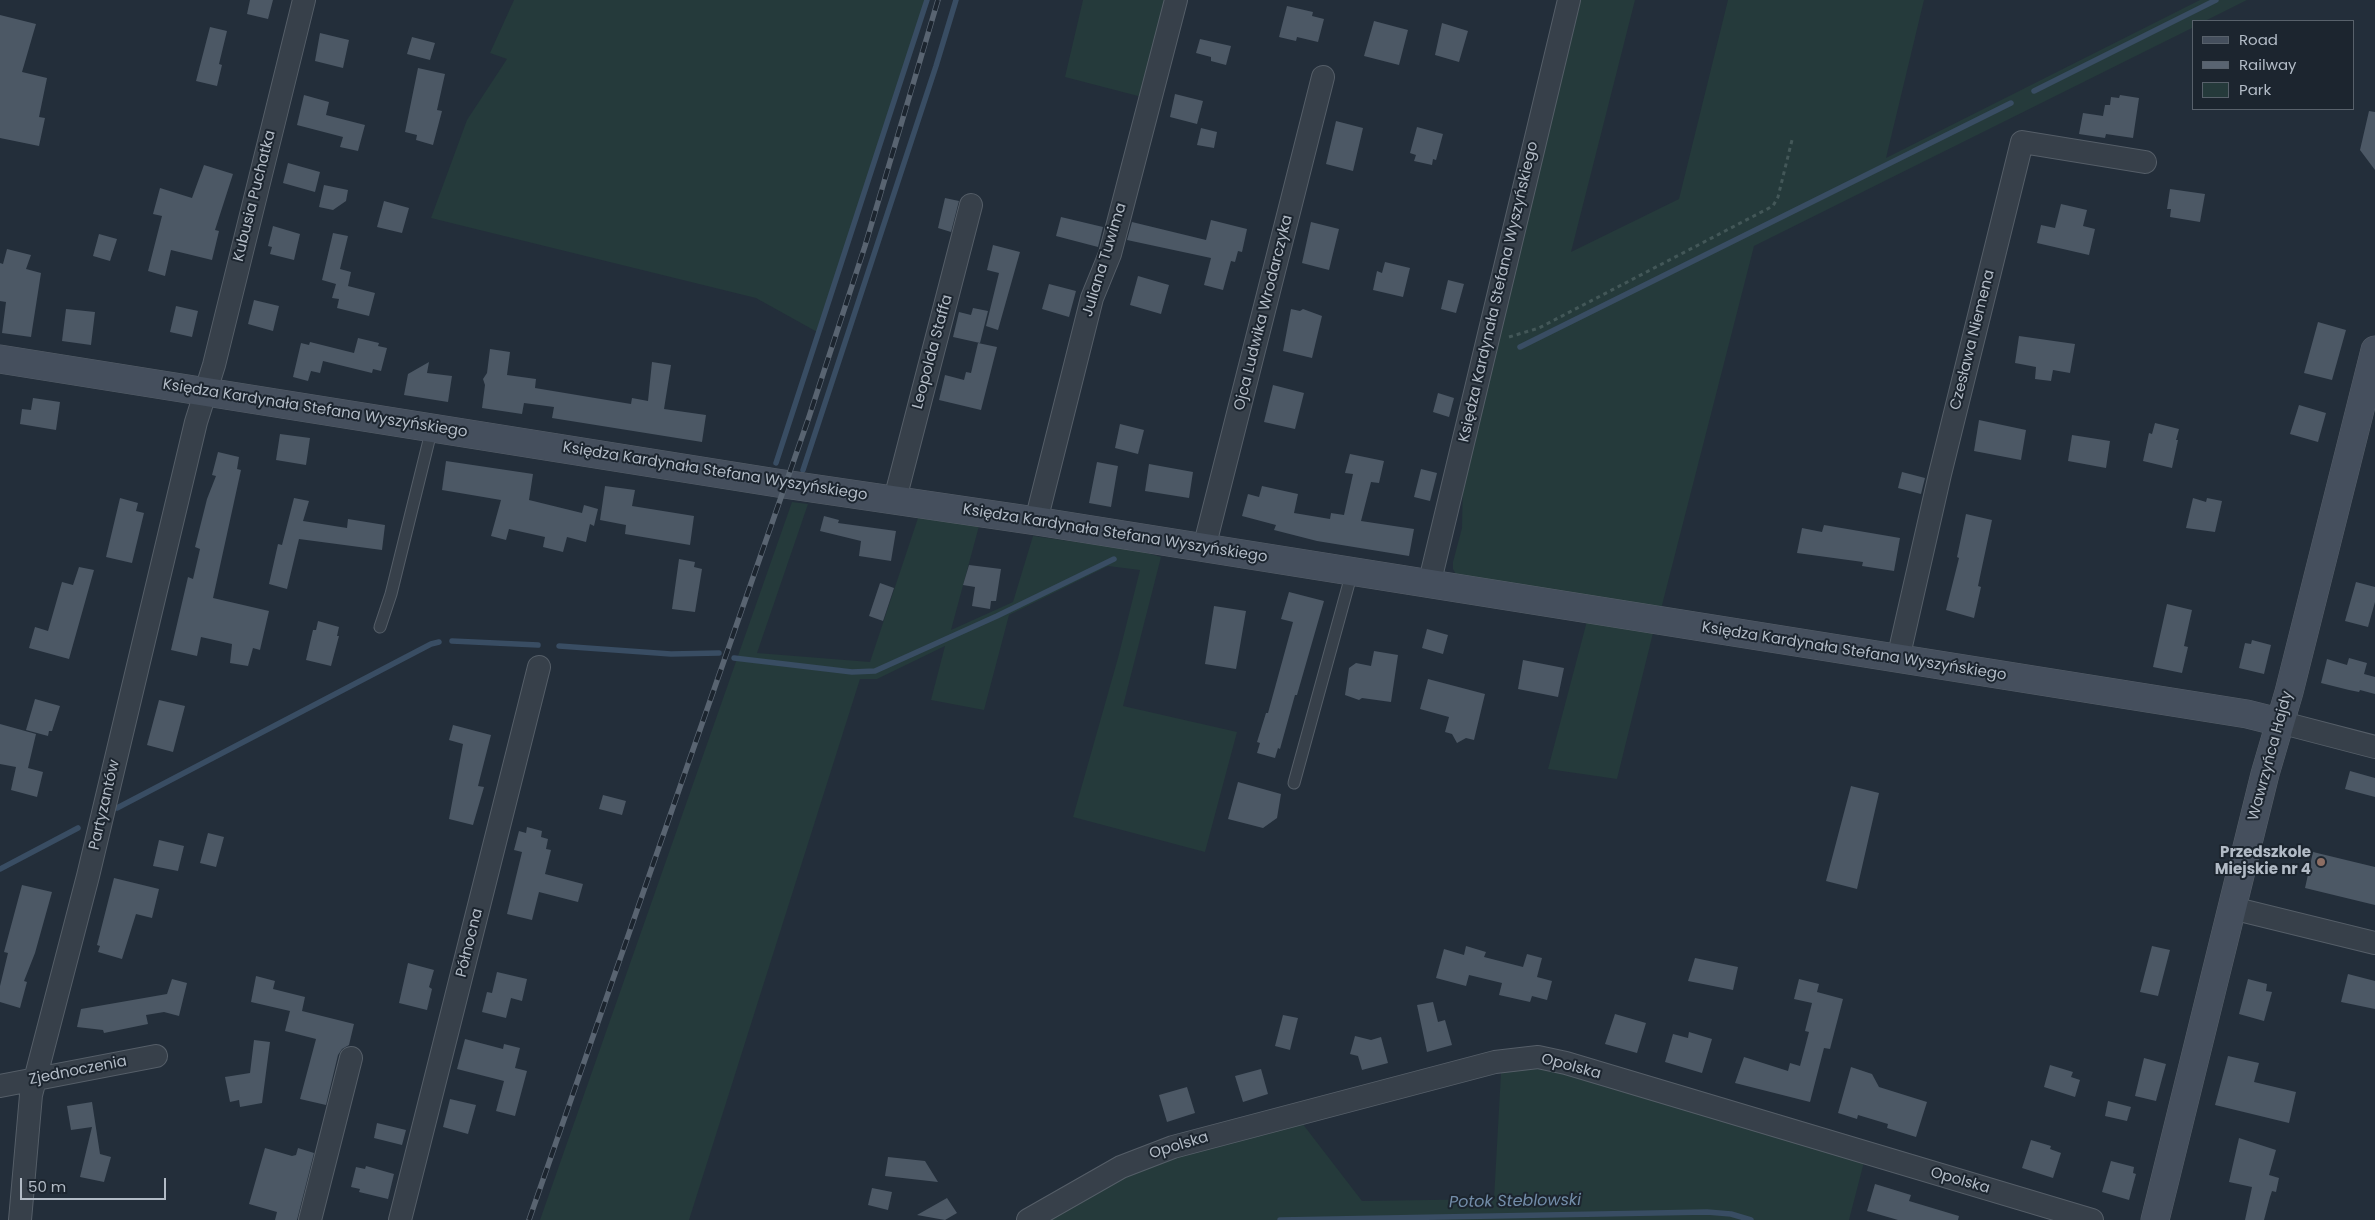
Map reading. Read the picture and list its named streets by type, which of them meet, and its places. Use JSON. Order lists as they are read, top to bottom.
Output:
{
  "streets": {
    "street": [
      "Kubusia Puchatka",
      "Juliana Tuwima",
      "Księdza Kardynała Stefana Wyszyńskiego",
      "Ojca Ludwika Wrodarczyka",
      "Czesława Niemena",
      "Leopolda Staffa",
      "Wawrzyńca Hajdy",
      "Partyzantów",
      "Północna",
      "Opolska",
      "Zjednoczenia"
    ]
  },
  "crossings": [
    ["Kubusia Puchatka", "Księdza Kardynała Stefana Wyszyńskiego"],
    ["Kubusia Puchatka", "Partyzantów"],
    ["Juliana Tuwima", "Księdza Kardynała Stefana Wyszyńskiego"],
    ["Księdza Kardynała Stefana Wyszyńskiego", "Ojca Ludwika Wrodarczyka"],
    ["Księdza Kardynała Stefana Wyszyńskiego", "Czesława Niemena"],
    ["Księdza Kardynała Stefana Wyszyńskiego", "Leopolda Staffa"],
    ["Księdza Kardynała Stefana Wyszyńskiego", "Wawrzyńca Hajdy"],
    ["Księdza Kardynała Stefana Wyszyńskiego", "Partyzantów"],
    ["Partyzantów", "Zjednoczenia"]
  ],
  "water": ["Potok Steblowski"],
  "places": ["Przedszkole Miejskie nr 4"],
  "legend": ["Road", "Railway", "Park"],
  "scale_bar": "50 m"
}
